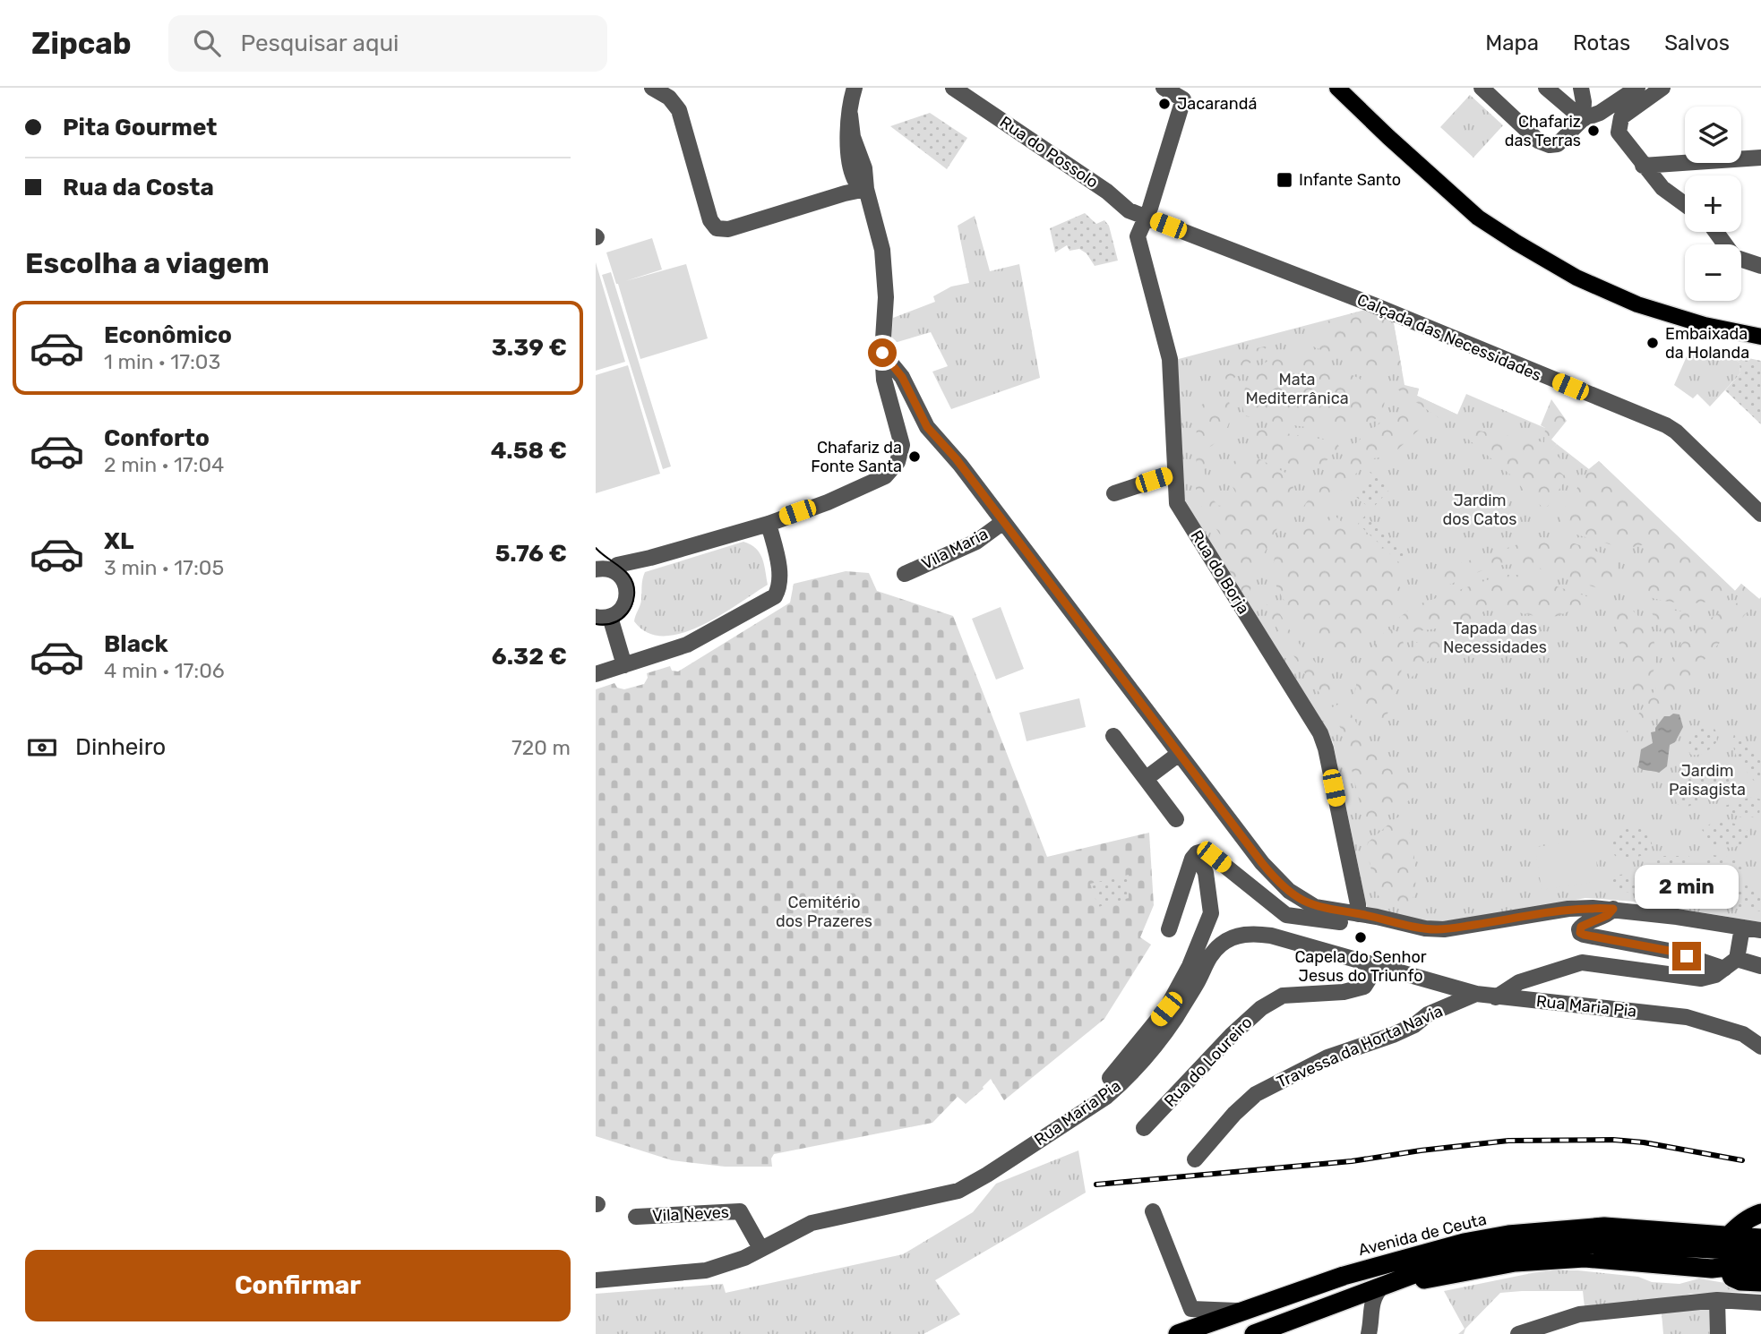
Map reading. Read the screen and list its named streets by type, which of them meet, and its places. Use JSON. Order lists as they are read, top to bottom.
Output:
{
  "streets": {
    "highway": ["Avenida de Ceuta"],
    "street": [
      "Rua do Possolo",
      "Calçada das Necessidades",
      "Vila Maria",
      "Rua do Borja",
      "Rua Maria Pia",
      "Travessa da Horta Navia",
      "Rua do Loureiro",
      "Vila Neves"
    ]
  },
  "crossings": [
    ["Rua do Possolo", "Calçada das Necessidades"],
    ["Rua do Possolo", "Rua do Borja"],
    ["Calçada das Necessidades", "Rua do Borja"],
    ["Rua Maria Pia", "Travessa da Horta Navia"],
    ["Rua Maria Pia", "Rua do Loureiro"],
    ["Rua Maria Pia", "Vila Neves"]
  ],
  "parks": [
    "Mata Mediterrânica",
    "Jardim dos Catos",
    "Tapada das Necessidades",
    "Jardim Paisagista",
    "Cemitério dos Prazeres"
  ],
  "places": {
    "other": [
      "Jacarandá",
      "Chafariz das Terras",
      "Embaixada da Holanda",
      "Chafariz da Fonte Santa",
      "Capela do Senhor Jesus do Triunfo"
    ],
    "transit": ["Infante Santo"]
  },
  "page": {
    "header": "Zipcab",
    "search": "Pesquisar aqui",
    "nav": ["Mapa", "Rotas", "Salvos"],
    "banner": ["Pita Gourmet", "Rua da Costa"],
    "map_buttons": ["+", "−"],
    "heading": "Escolha a viagem",
    "list": [
      {
        "name": "Econômico",
        "note": "1 min · 17:03",
        "value": "3.39 €"
      },
      {
        "name": "Conforto",
        "note": "2 min · 17:04",
        "value": "4.58 €"
      },
      {
        "name": "XL",
        "note": "3 min · 17:05",
        "value": "5.76 €"
      },
      {
        "name": "Black",
        "note": "4 min · 17:06",
        "value": "6.32 €"
      }
    ],
    "pay": ["Dinheiro", "720 m"],
    "bubble": "2 min",
    "buttons": "Confirmar"
  }
}
